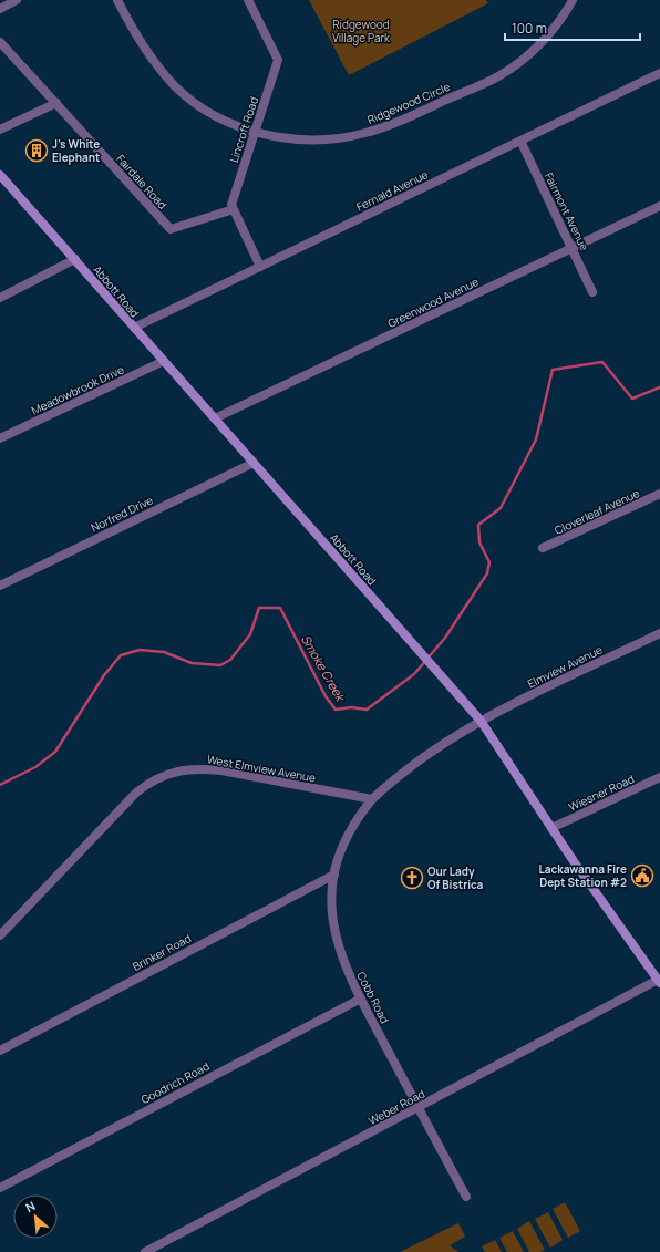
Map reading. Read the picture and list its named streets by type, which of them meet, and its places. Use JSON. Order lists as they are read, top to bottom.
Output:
{
  "streets": {
    "street": [
      "Ridgewood Circle",
      "Lincroft Road",
      "Fairdale Road",
      "Fernald Avenue",
      "Fairmont Avenue",
      "Abbott Road",
      "Greenwood Avenue",
      "Meadowbrook Drive",
      "Cloverleaf Avenue",
      "Norfred Drive",
      "Elmview Avenue",
      "West Elmview Avenue",
      "Wiesner Road",
      "Brinker Road",
      "Cobb Road",
      "Goodrich Road",
      "Weber Road"
    ]
  },
  "crossings": [
    ["Ridgewood Circle", "Lincroft Road"],
    ["Lincroft Road", "Fairdale Road"],
    ["Fernald Avenue", "Fairmont Avenue"],
    ["Fernald Avenue", "Abbott Road"],
    ["Fairmont Avenue", "Greenwood Avenue"],
    ["Abbott Road", "Greenwood Avenue"],
    ["Abbott Road", "Meadowbrook Drive"],
    ["Abbott Road", "Norfred Drive"],
    ["Abbott Road", "Elmview Avenue"],
    ["Abbott Road", "Wiesner Road"],
    ["Abbott Road", "Weber Road"],
    ["West Elmview Avenue", "Cobb Road"],
    ["Brinker Road", "Cobb Road"],
    ["Cobb Road", "Goodrich Road"],
    ["Cobb Road", "Weber Road"]
  ],
  "water": ["Smoke Creek"],
  "parks": ["Ridgewood Village Park"],
  "places": {
    "building": ["J's White Elephant"],
    "public building": ["Lackawanna Fire Dept Station #2"],
    "church": ["Our Lady Of Bistrica"]
  },
  "scale_bar": "100 m",
  "north": "top left"
}
